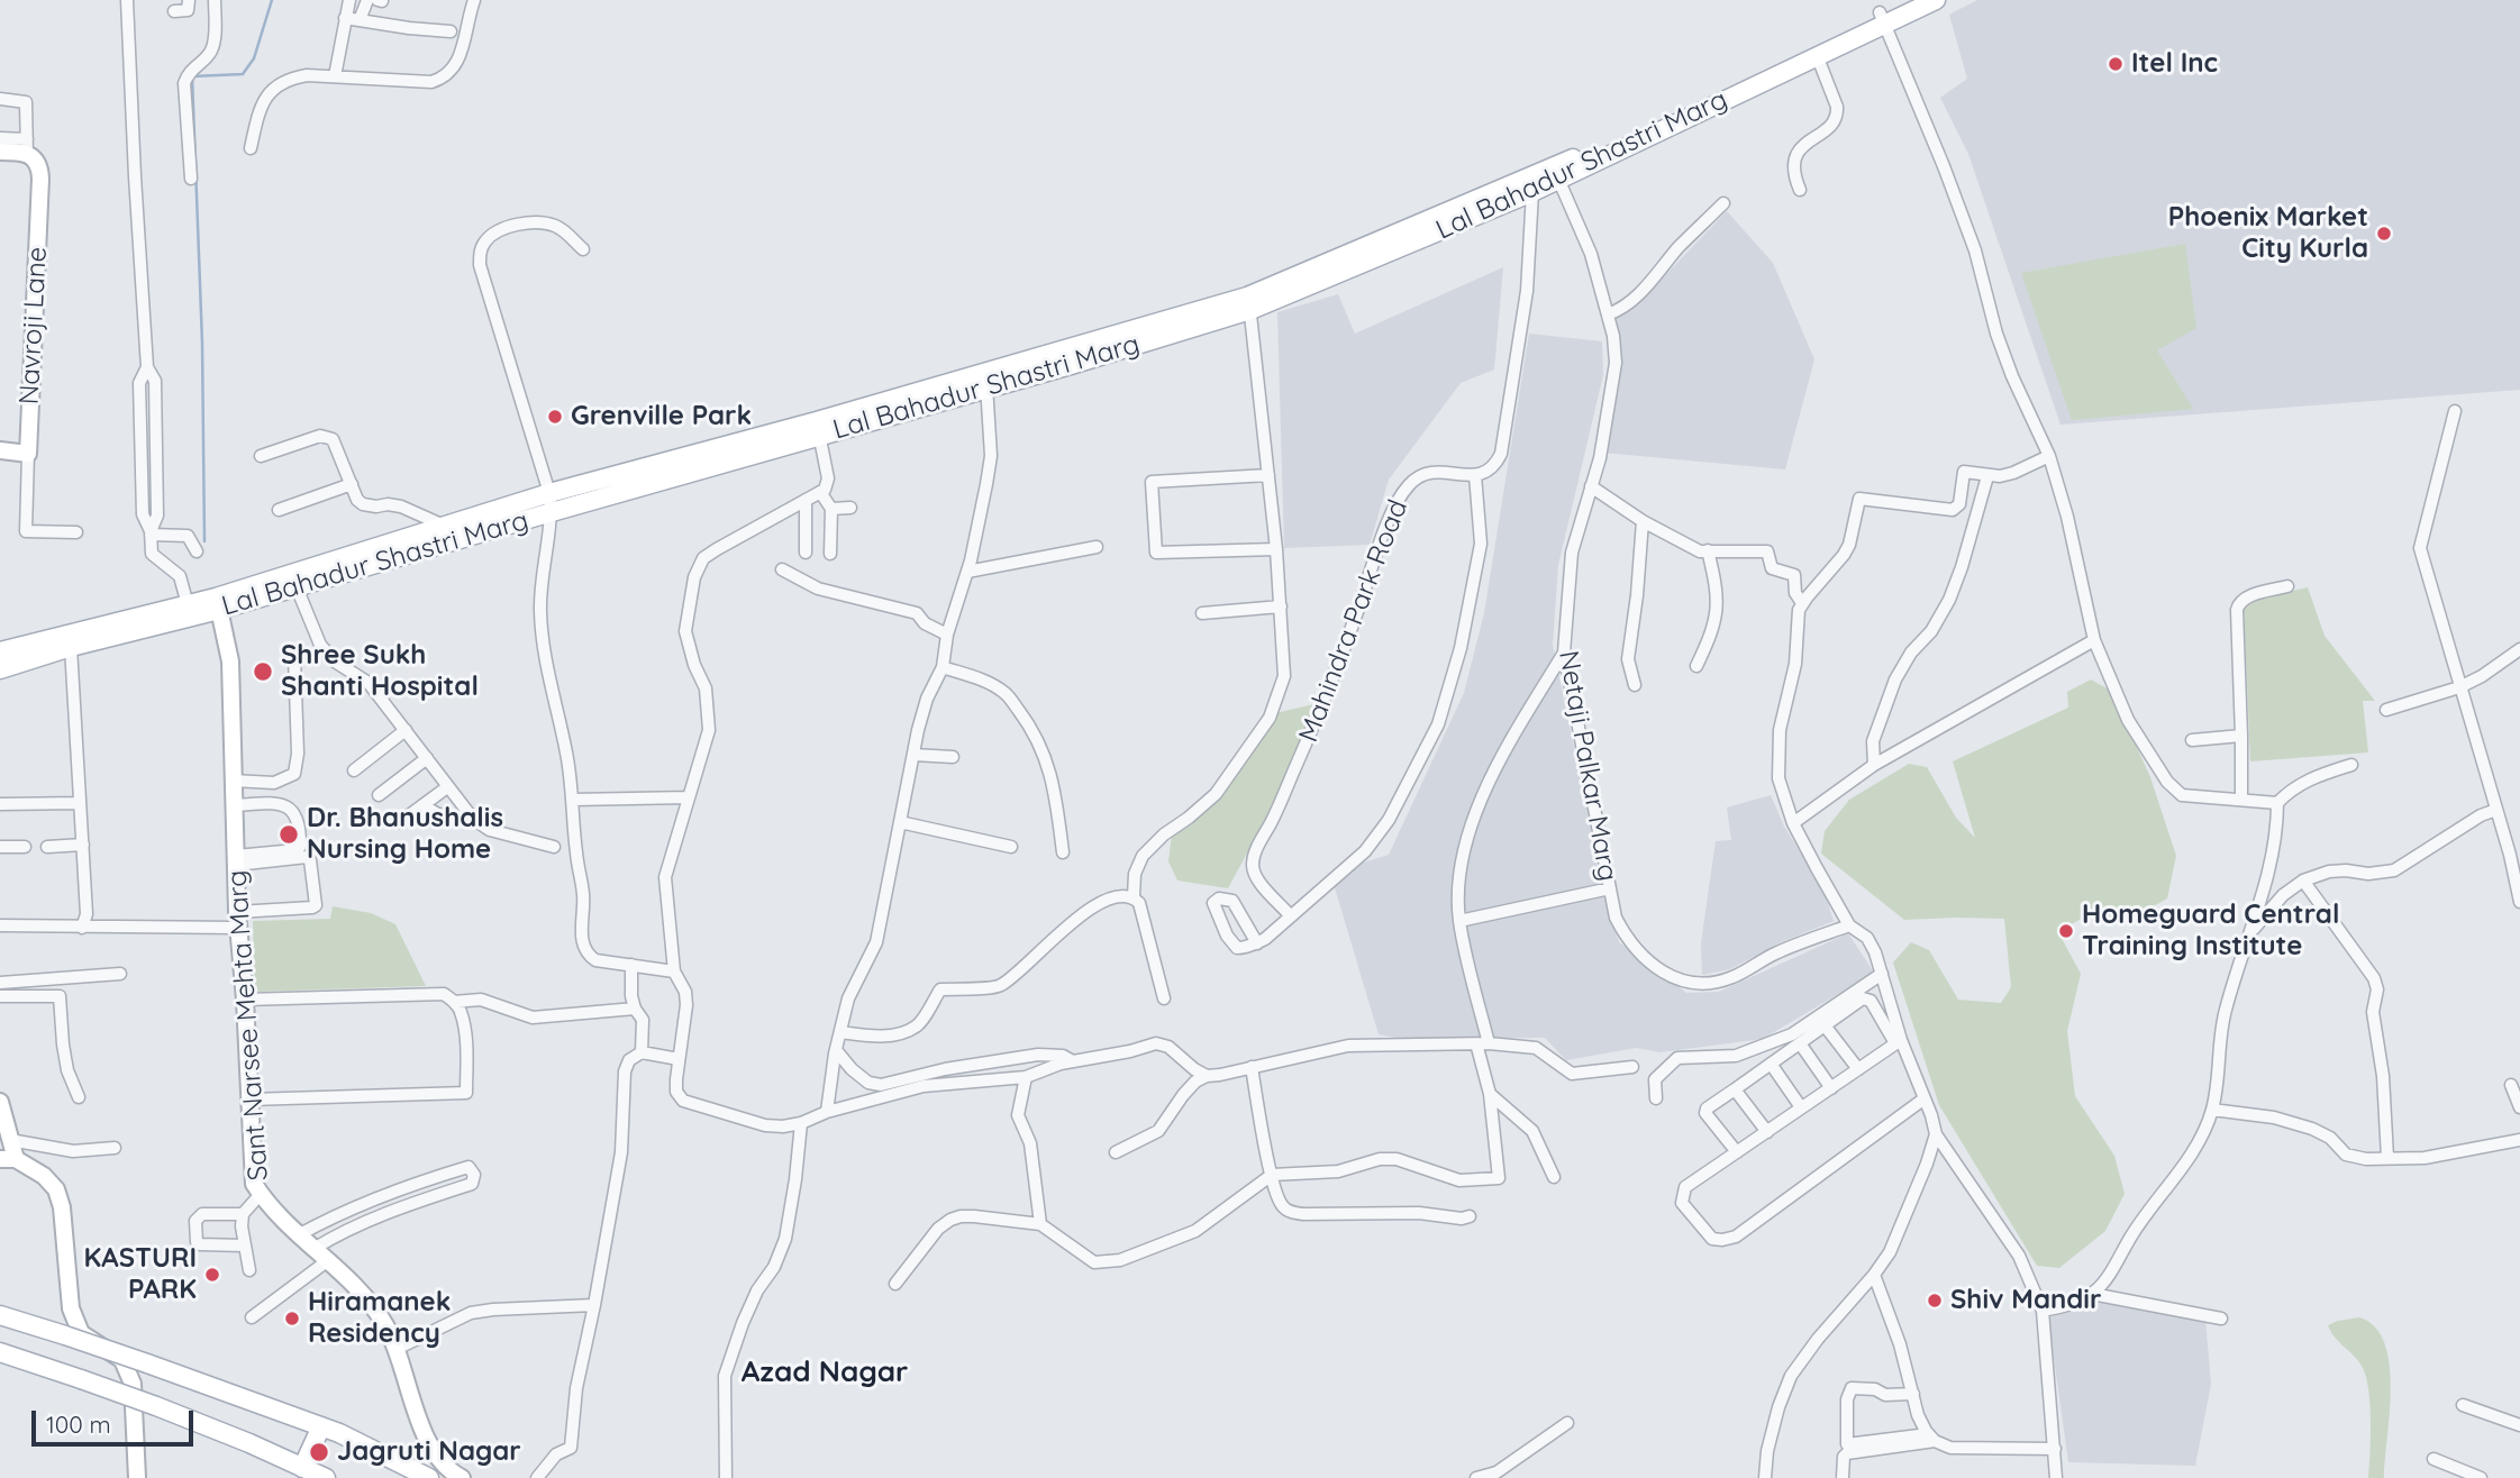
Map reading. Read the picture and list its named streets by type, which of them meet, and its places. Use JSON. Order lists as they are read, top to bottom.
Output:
{
  "streets": {
    "main road": ["Lal Bahadur Shastri Marg"],
    "street": [
      "Navroji Lane",
      "Mahindra Park Road",
      "Netaji Palkar Marg",
      "Sant Narsee Mehta Marg"
    ]
  },
  "crossings": [
    ["Lal Bahadur Shastri Marg", "Netaji Palkar Marg"],
    ["Lal Bahadur Shastri Marg", "Sant Narsee Mehta Marg"]
  ],
  "districts": ["Azad Nagar"],
  "places": [
    "Itel Inc",
    "Phoenix Market City Kurla",
    "Grenville Park",
    "Shree Sukh Shanti Hospital",
    "Dr. Bhanushalis Nursing Home",
    "Homeguard Central Training Institute",
    "KASTURI PARK",
    "Shiv Mandir",
    "Hiramanek Residency",
    "Jagruti Nagar"
  ],
  "scale_bar": "100 m"
}
